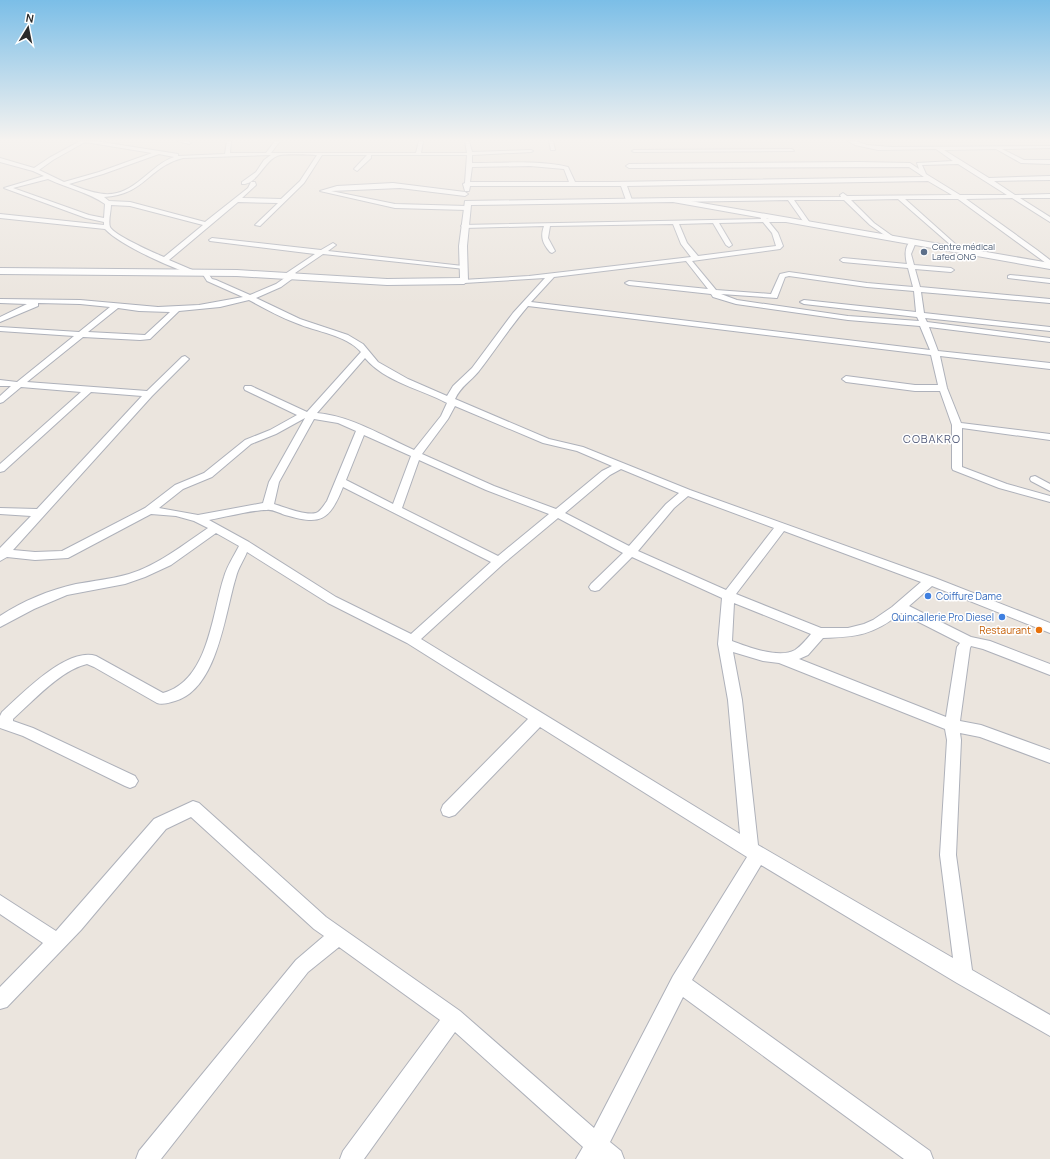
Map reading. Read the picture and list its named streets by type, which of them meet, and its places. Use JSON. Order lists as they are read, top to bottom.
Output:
{
  "districts": ["COBAKRO"],
  "places": [
    "Centre médical Lafed ONG",
    "Coiffure Dame",
    "Quincallerie Pro Diesel",
    "Restaurant"
  ],
  "north": "top"
}
